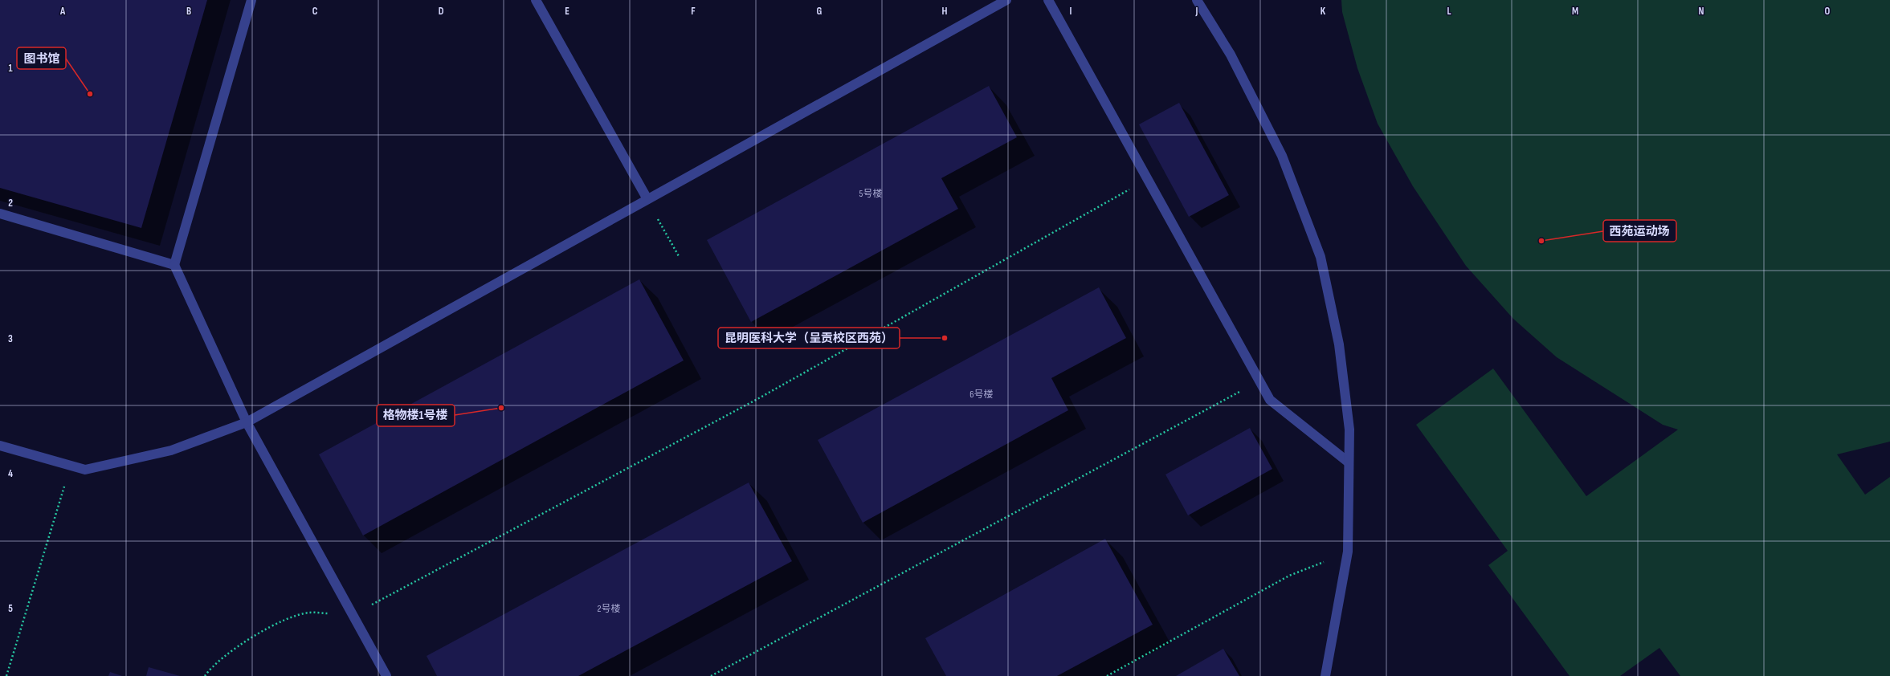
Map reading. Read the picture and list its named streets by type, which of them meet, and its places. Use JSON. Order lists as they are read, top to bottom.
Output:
{
  "places": [
    "图书馆",
    "西苑运动场",
    "昆明医科大学（呈贡校区西苑）",
    "格物楼1号楼"
  ],
  "house_numbers": ["5号楼", "6号楼", "2号楼"],
  "grid": {
    "columns": [
      "A",
      "B",
      "C",
      "D",
      "E",
      "F",
      "G",
      "H",
      "I",
      "J",
      "K",
      "L",
      "M",
      "N",
      "O"
    ],
    "rows": [
      "1",
      "2",
      "3",
      "4",
      "5"
    ]
  }
}
